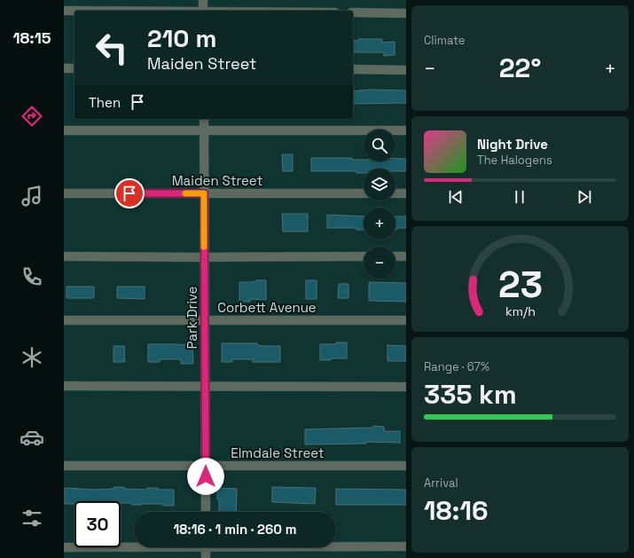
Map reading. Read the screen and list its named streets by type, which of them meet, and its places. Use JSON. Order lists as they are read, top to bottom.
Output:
{
  "streets": {
    "street": [
      "Maiden Street",
      "Corbett Avenue",
      "Park Drive",
      "Elmdale Street"
    ]
  },
  "crossings": [
    ["Maiden Street", "Park Drive"],
    ["Corbett Avenue", "Park Drive"],
    ["Park Drive", "Elmdale Street"]
  ],
  "page": {
    "tabs": "18:15",
    "tile": [
      "Climate",
      ["Range · 67%", "335 km"],
      ["Arrival", "18:16"]
    ],
    "turn": ["210 m", "Maiden Street"],
    "heat": ["−", "22°", "+"],
    "then": "Then",
    "map_buttons": ["+", "−"],
    "song": ["Night Drive", "The Halogens"],
    "limit": "30",
    "trip": "18:16 · 1 min · 260 m",
    "gauge": ["23", "km/h"]
  }
}
